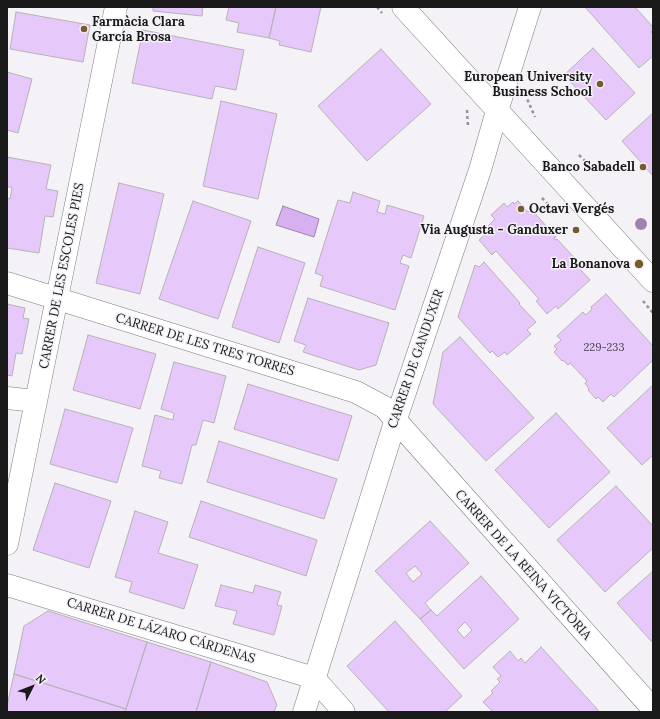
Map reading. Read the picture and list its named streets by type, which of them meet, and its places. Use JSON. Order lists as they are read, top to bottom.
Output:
{
  "streets": {
    "street": [
      "CARRER DE LES ESCOLES PIES",
      "CARRER DE LES TRES TORRES",
      "CARRER DE GANDUXER",
      "CARRER DE LA REINA VICTÒRIA",
      "CARRER DE LÁZARO CÁRDENAS"
    ]
  },
  "crossings": [
    ["CARRER DE LES ESCOLES PIES", "CARRER DE LES TRES TORRES"],
    ["CARRER DE LES TRES TORRES", "CARRER DE GANDUXER"],
    ["CARRER DE LES TRES TORRES", "CARRER DE LA REINA VICTÒRIA"],
    ["CARRER DE GANDUXER", "CARRER DE LA REINA VICTÒRIA"],
    ["CARRER DE GANDUXER", "CARRER DE LÁZARO CÁRDENAS"]
  ],
  "places": [
    "Farmàcia Clara García Brosa",
    "European University Business School",
    "Banco Sabadell",
    "Octavi Vergés",
    "Via Augusta - Ganduxer",
    "La Bonanova"
  ],
  "house_numbers": ["229-233"],
  "north": "top right"
}
